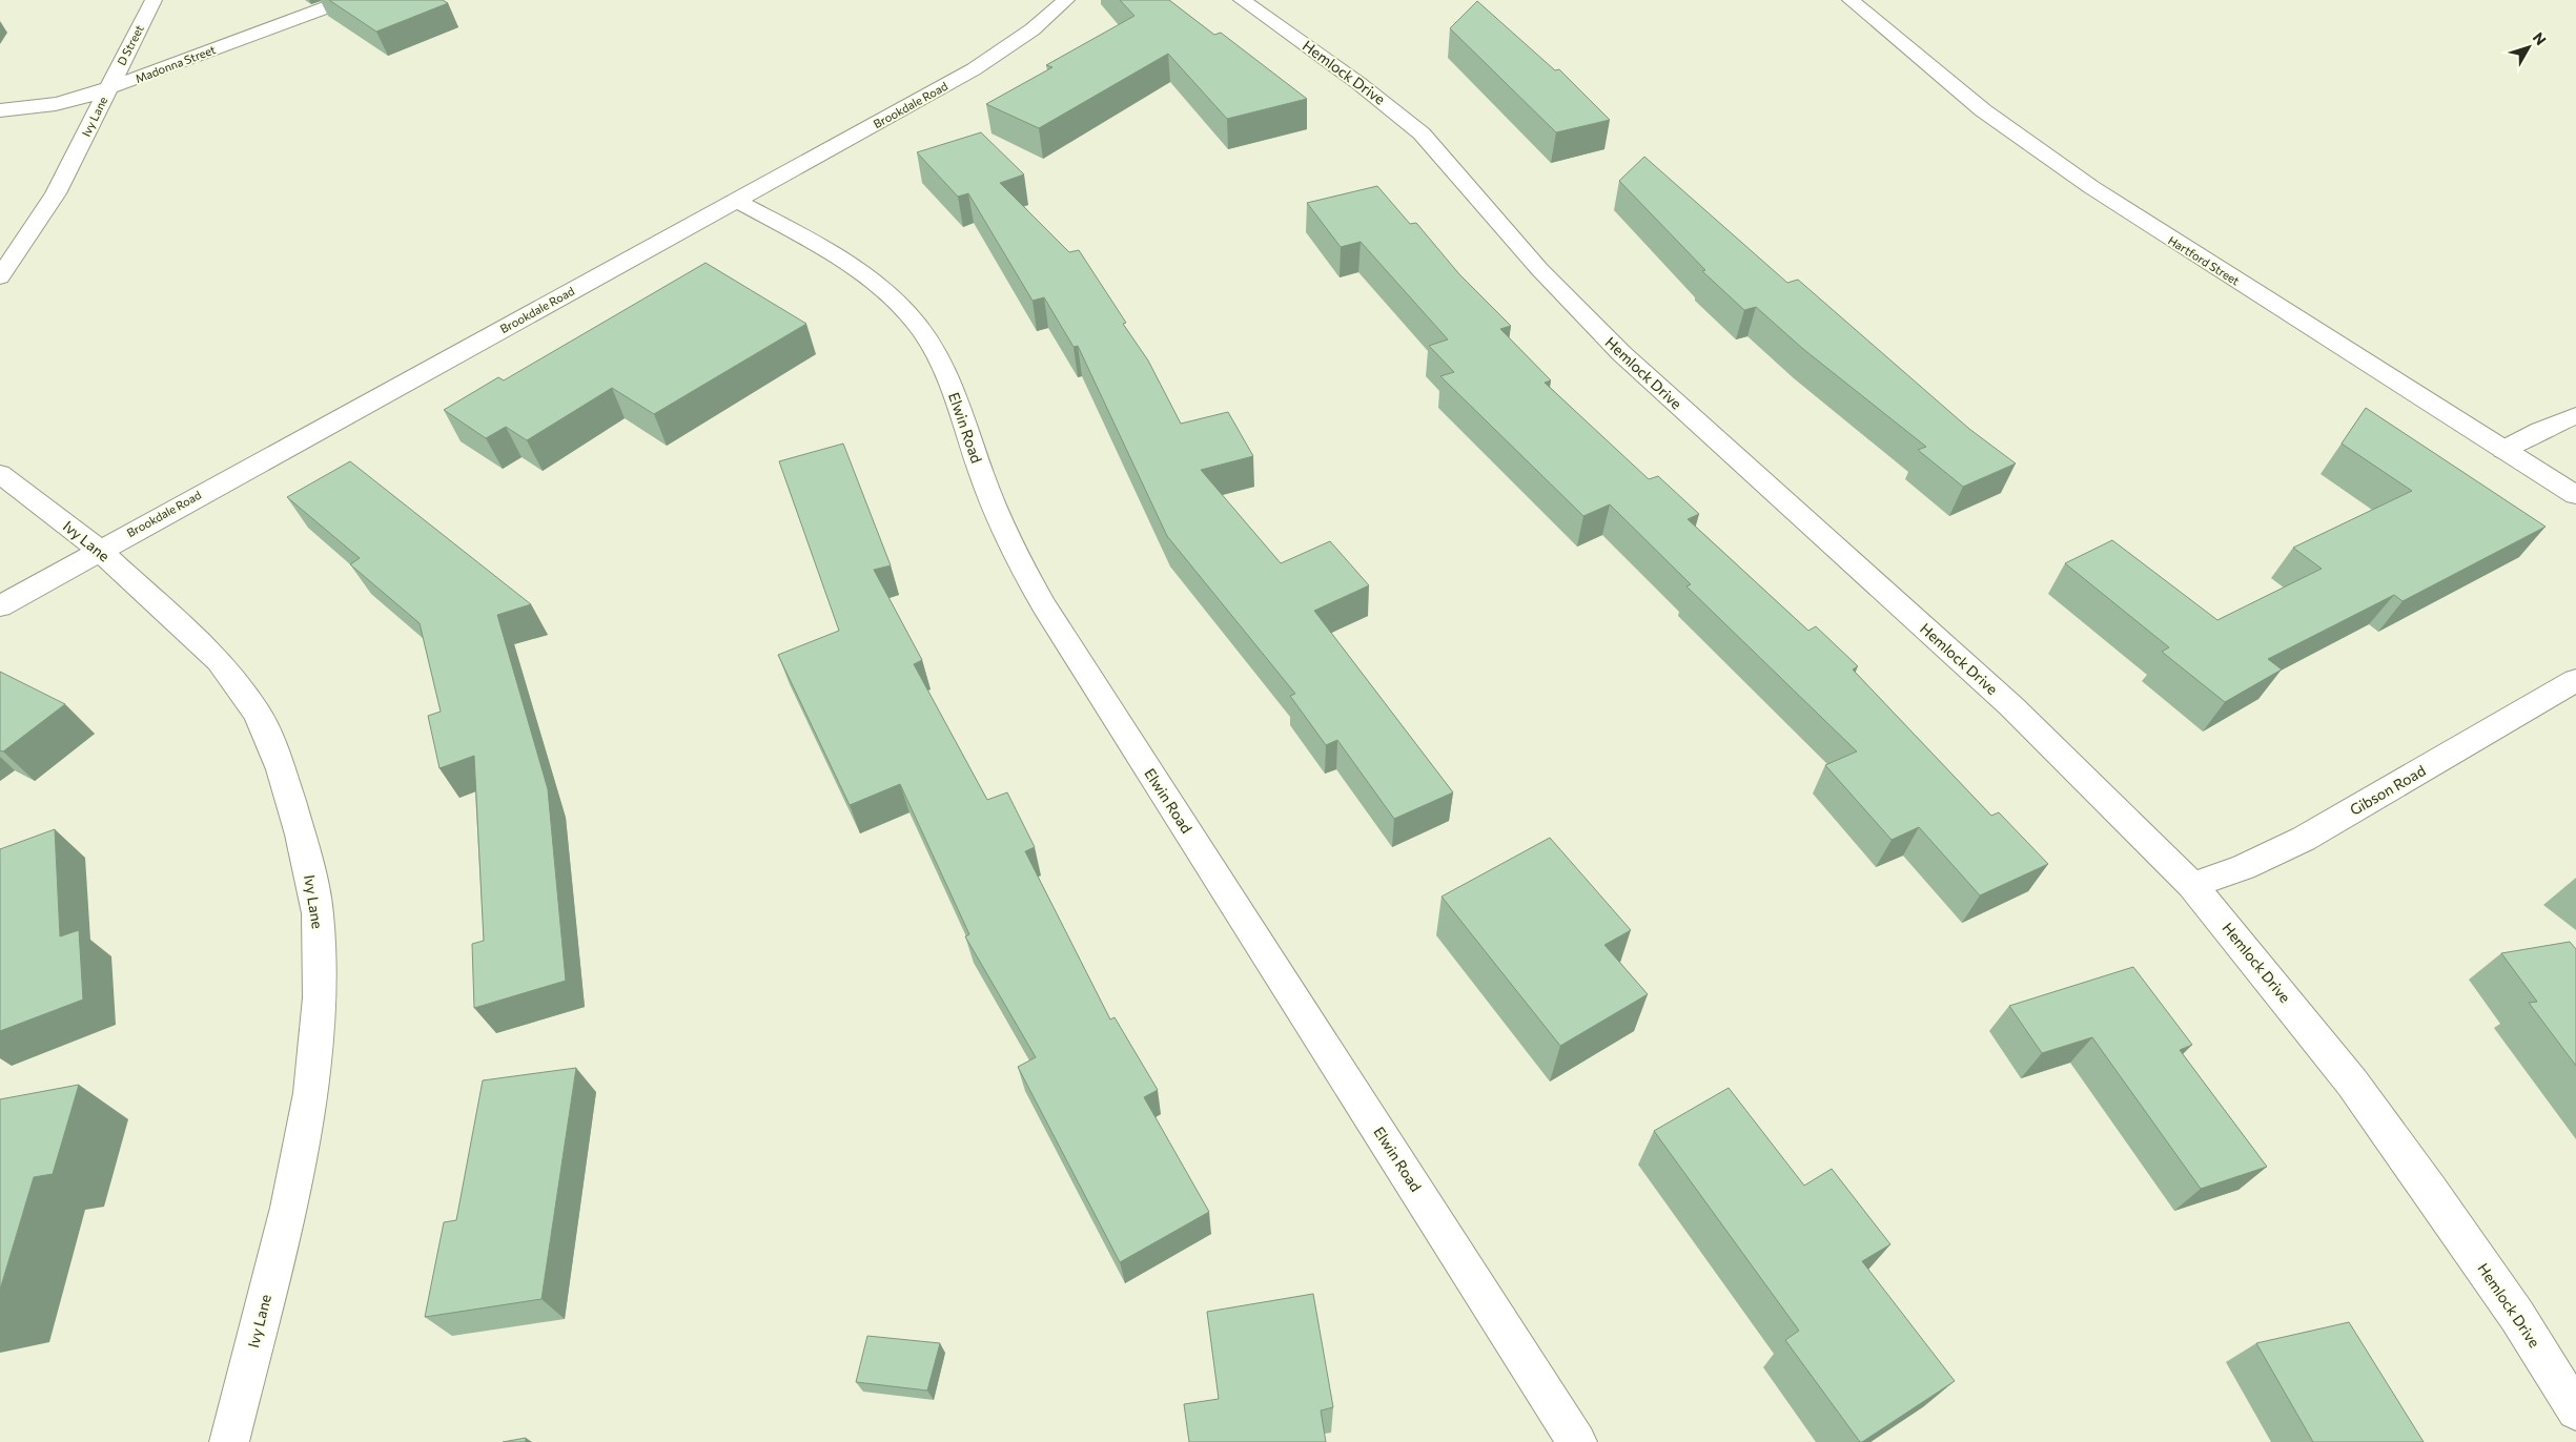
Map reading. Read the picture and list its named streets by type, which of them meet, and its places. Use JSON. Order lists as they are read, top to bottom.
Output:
{
  "streets": {
    "street": [
      "D Street",
      "Madonna Street",
      "Hemlock Drive",
      "Brookdale Road",
      "Ivy Lane",
      "Hartford Street",
      "Elwin Road",
      "Gibson Road"
    ]
  },
  "crossings": [
    ["D Street", "Madonna Street"],
    ["D Street", "Ivy Lane"],
    ["Madonna Street", "Ivy Lane"],
    ["Hemlock Drive", "Gibson Road"],
    ["Brookdale Road", "Ivy Lane"],
    ["Brookdale Road", "Elwin Road"]
  ],
  "north": "top right"
}
